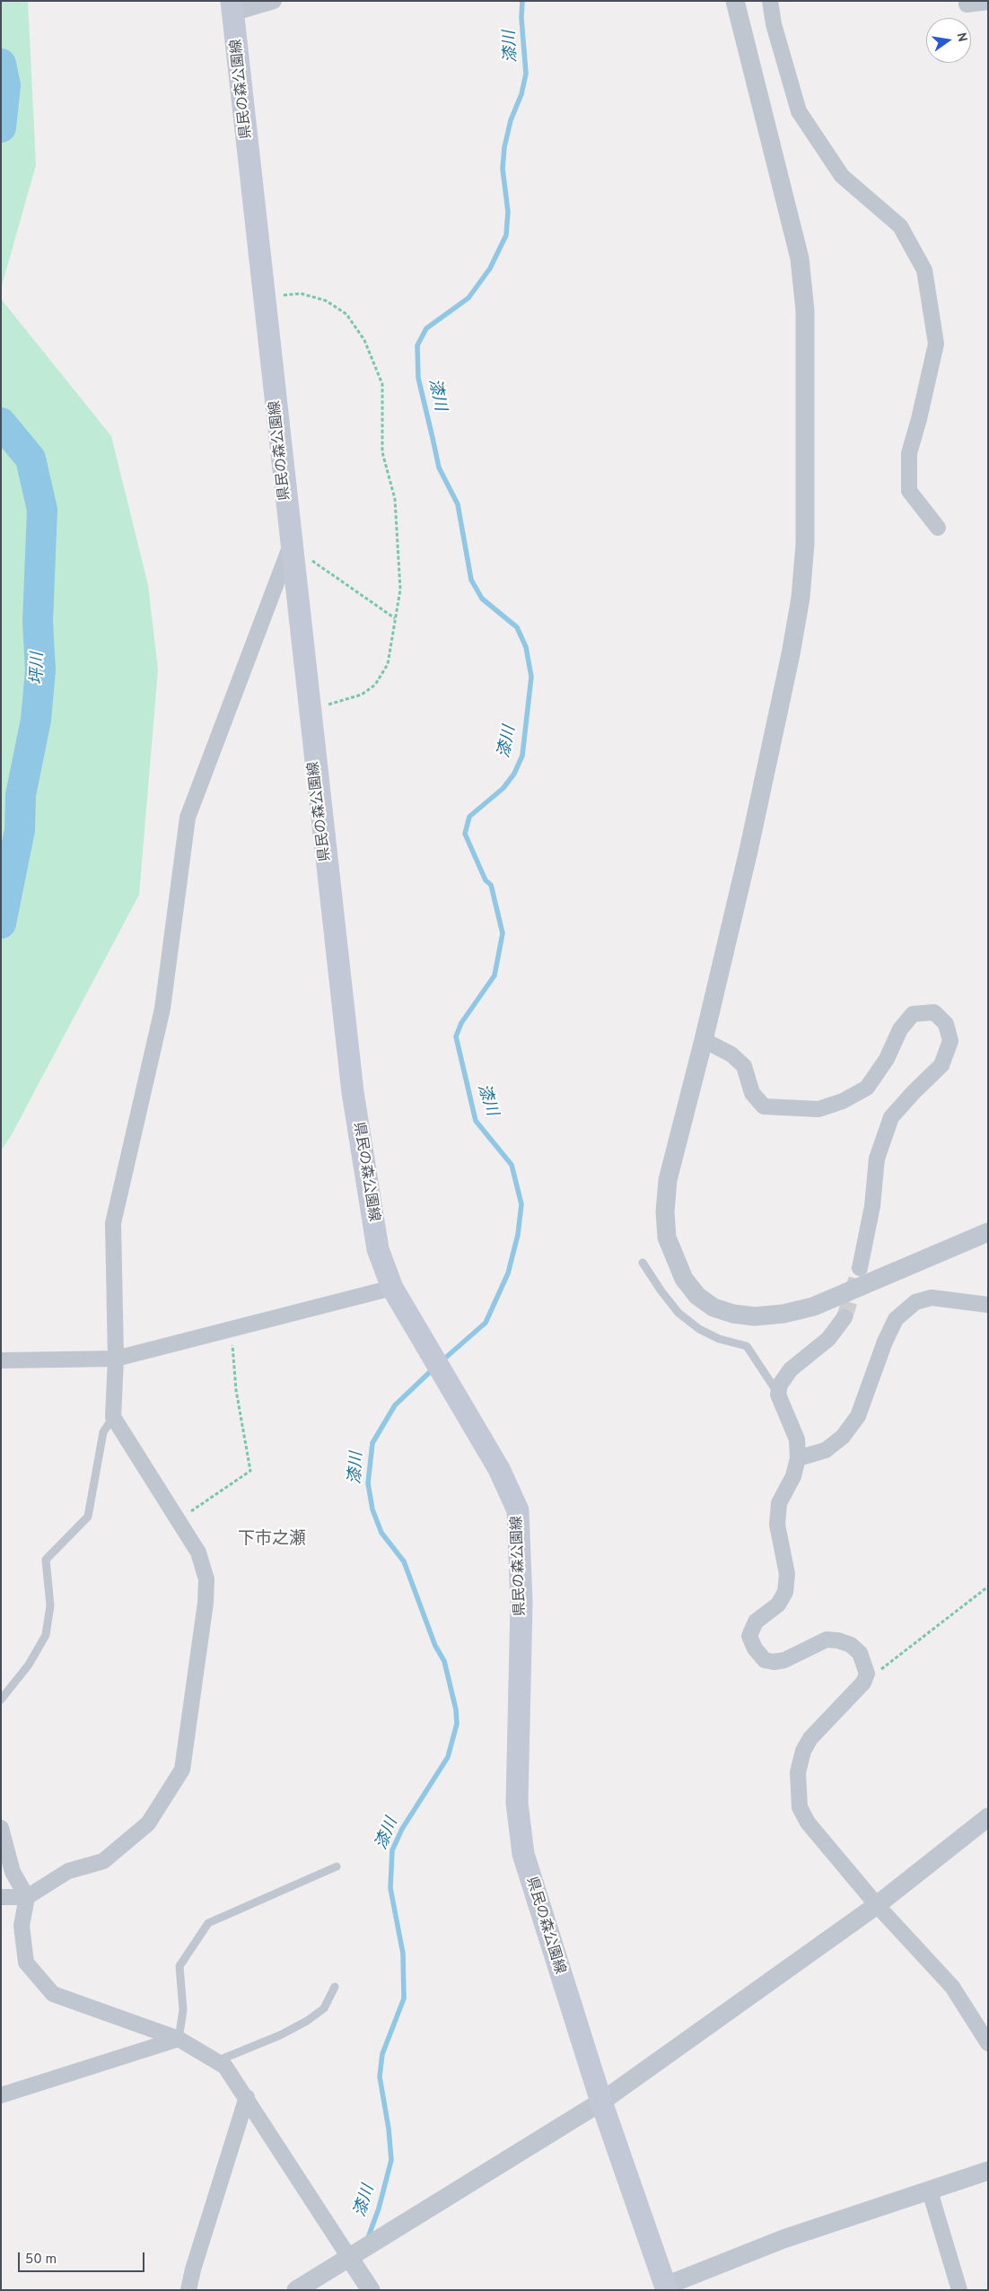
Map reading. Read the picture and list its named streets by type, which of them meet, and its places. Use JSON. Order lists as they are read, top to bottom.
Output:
{
  "streets": {
    "main road": ["県民の森公園線"]
  },
  "districts": ["下市之瀬"],
  "water": ["漆川", "坪川"],
  "scale_bar": "50 m",
  "north": "right"
}
